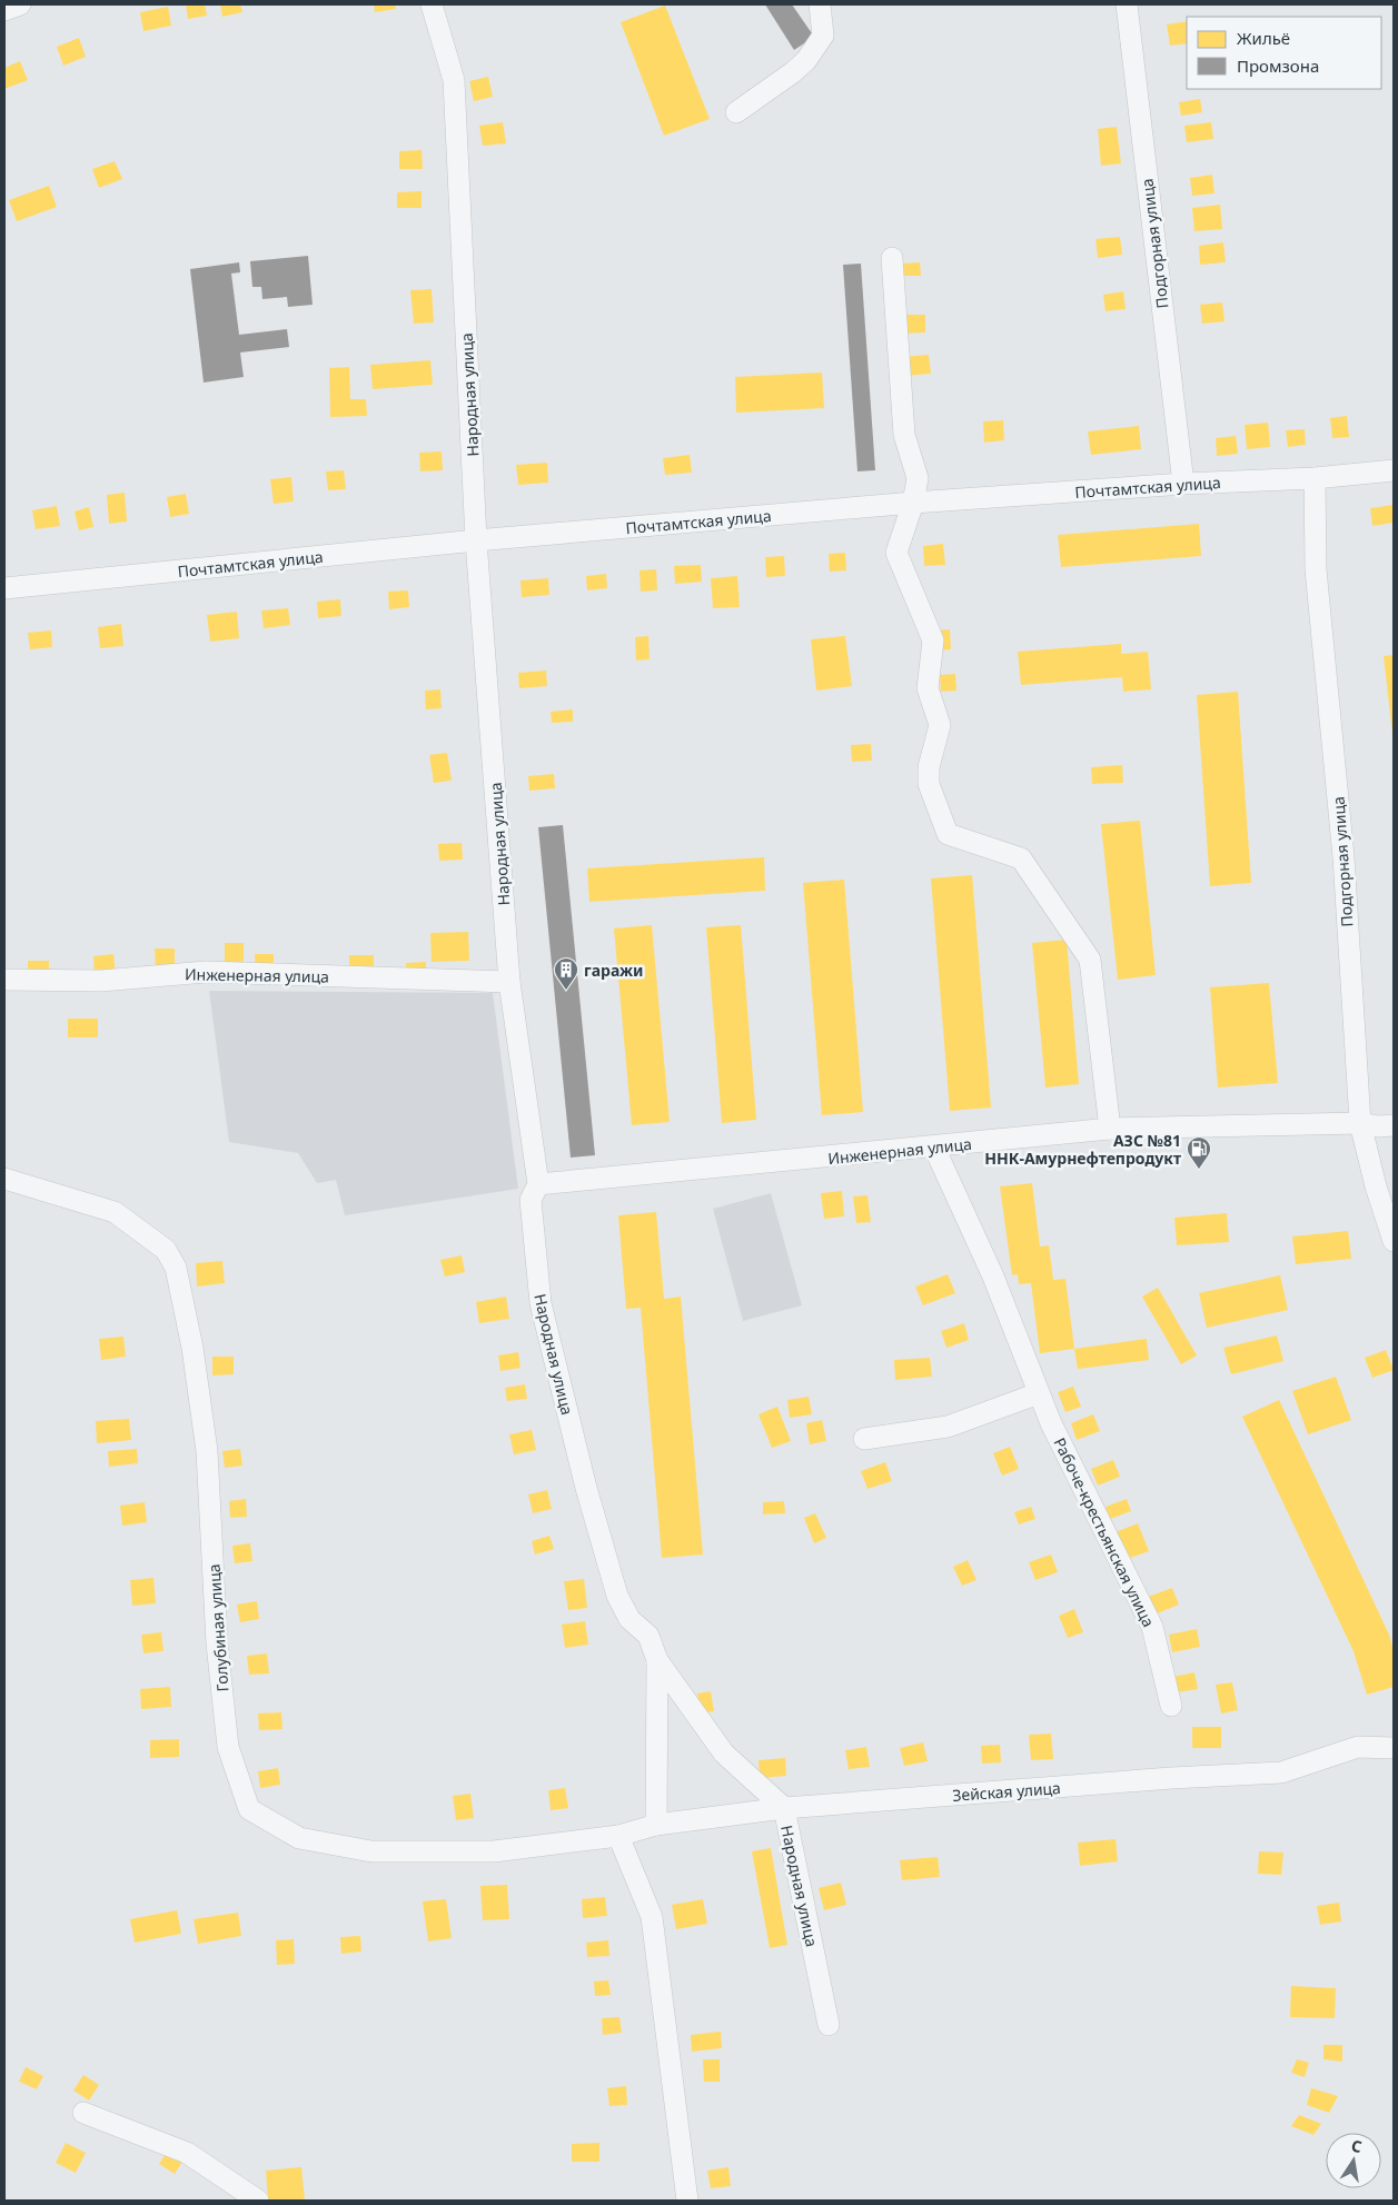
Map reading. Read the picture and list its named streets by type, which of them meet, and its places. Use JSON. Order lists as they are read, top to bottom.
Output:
{
  "streets": {
    "street": [
      "Подгорная улица",
      "Народная улица",
      "Почтамтская улица",
      "Инженерная улица",
      "Рабоче-крестьянская улица",
      "Голубиная улица",
      "Зейская улица"
    ]
  },
  "crossings": [
    ["Подгорная улица", "Почтамтская улица"],
    ["Подгорная улица", "Инженерная улица"],
    ["Народная улица", "Почтамтская улица"],
    ["Народная улица", "Инженерная улица"],
    ["Народная улица", "Зейская улица"],
    ["Инженерная улица", "Рабоче-крестьянская улица"],
    ["Голубиная улица", "Зейская улица"]
  ],
  "places": {
    "building": ["гаражи"],
    "fuel station": ["АЗС №81 ННК-Амурнефтепродукт"]
  },
  "legend": ["Жильё", "Промзона"],
  "north": "top"
}
